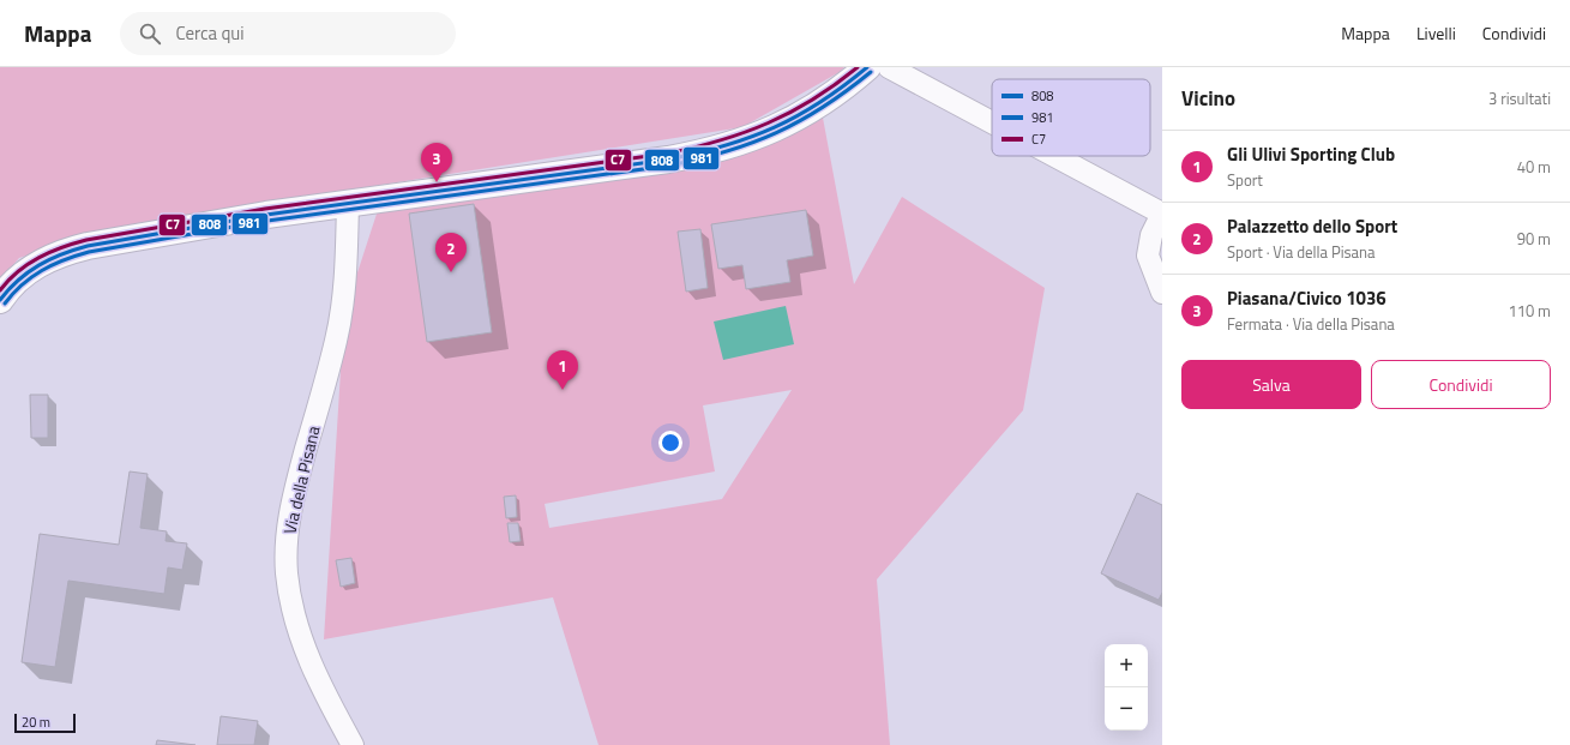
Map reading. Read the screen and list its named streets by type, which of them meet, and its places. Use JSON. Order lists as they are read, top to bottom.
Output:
{
  "streets": {
    "street": ["Via della Pisana"]
  },
  "lines": ["transit line 808", "transit line C7", "transit line 981"],
  "legend": ["808", "981", "C7"],
  "scale_bar": "20 m",
  "page": {
    "header": "Mappa",
    "search": "Cerca qui",
    "nav": ["Mappa", "Livelli", "Condividi"],
    "heading": ["Vicino", "3 risultati"],
    "list": [
      {
        "mark": "1",
        "name": "Gli Ulivi Sporting Club",
        "note": "Sport",
        "value": "40 m"
      },
      {
        "mark": "2",
        "name": "Palazzetto dello Sport",
        "note": "Sport · Via della Pisana",
        "value": "90 m"
      },
      {
        "mark": "3",
        "name": "Piasana/Civico 1036",
        "note": "Fermata · Via della Pisana",
        "value": "110 m"
      }
    ],
    "pins": ["3", "2", "1"],
    "buttons": ["Salva", "Condividi"],
    "map_buttons": ["+", "−"],
    "scale": "20 m"
  }
}
